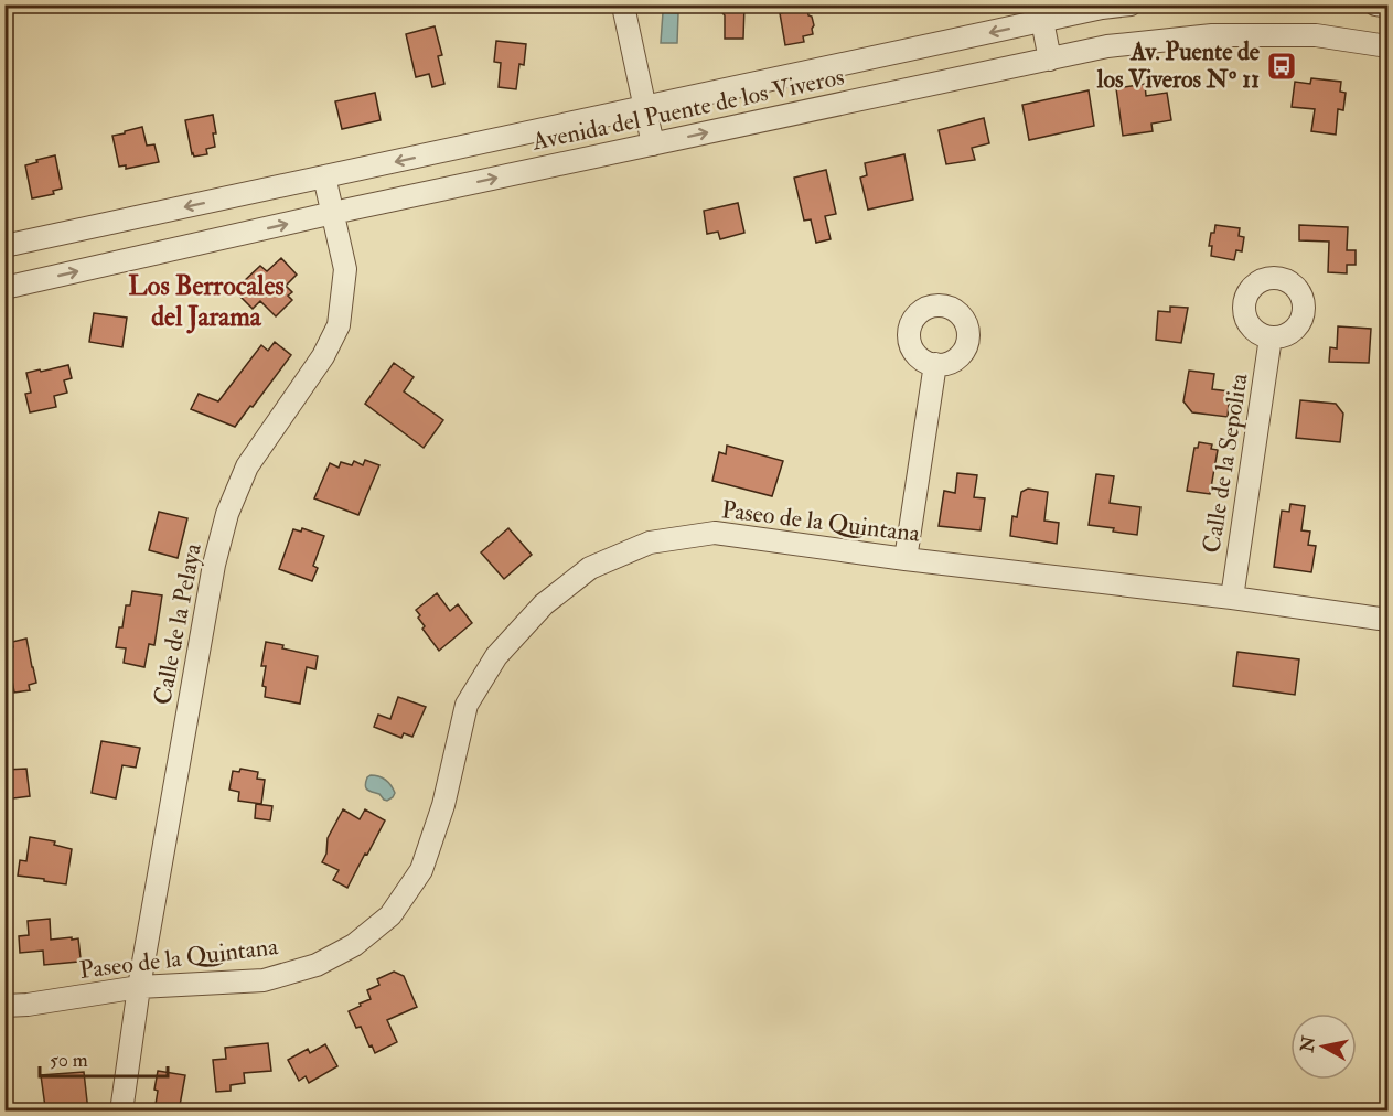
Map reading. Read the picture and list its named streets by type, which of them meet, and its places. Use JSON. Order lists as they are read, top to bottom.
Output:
{
  "streets": {
    "street": [
      "Avenida del Puente de los Viveros",
      "Calle de la Sepolita",
      "Paseo de la Quintana",
      "Calle de la Pelaya"
    ]
  },
  "crossings": [
    ["Avenida del Puente de los Viveros", "Calle de la Pelaya"],
    ["Calle de la Sepolita", "Paseo de la Quintana"],
    ["Paseo de la Quintana", "Calle de la Pelaya"]
  ],
  "districts": ["Los Berrocales del Jarama"],
  "places": {
    "bus stop": ["Av. Puente de los Viveros Nº 11"]
  },
  "scale_bar": "50 m",
  "north": "left"
}
